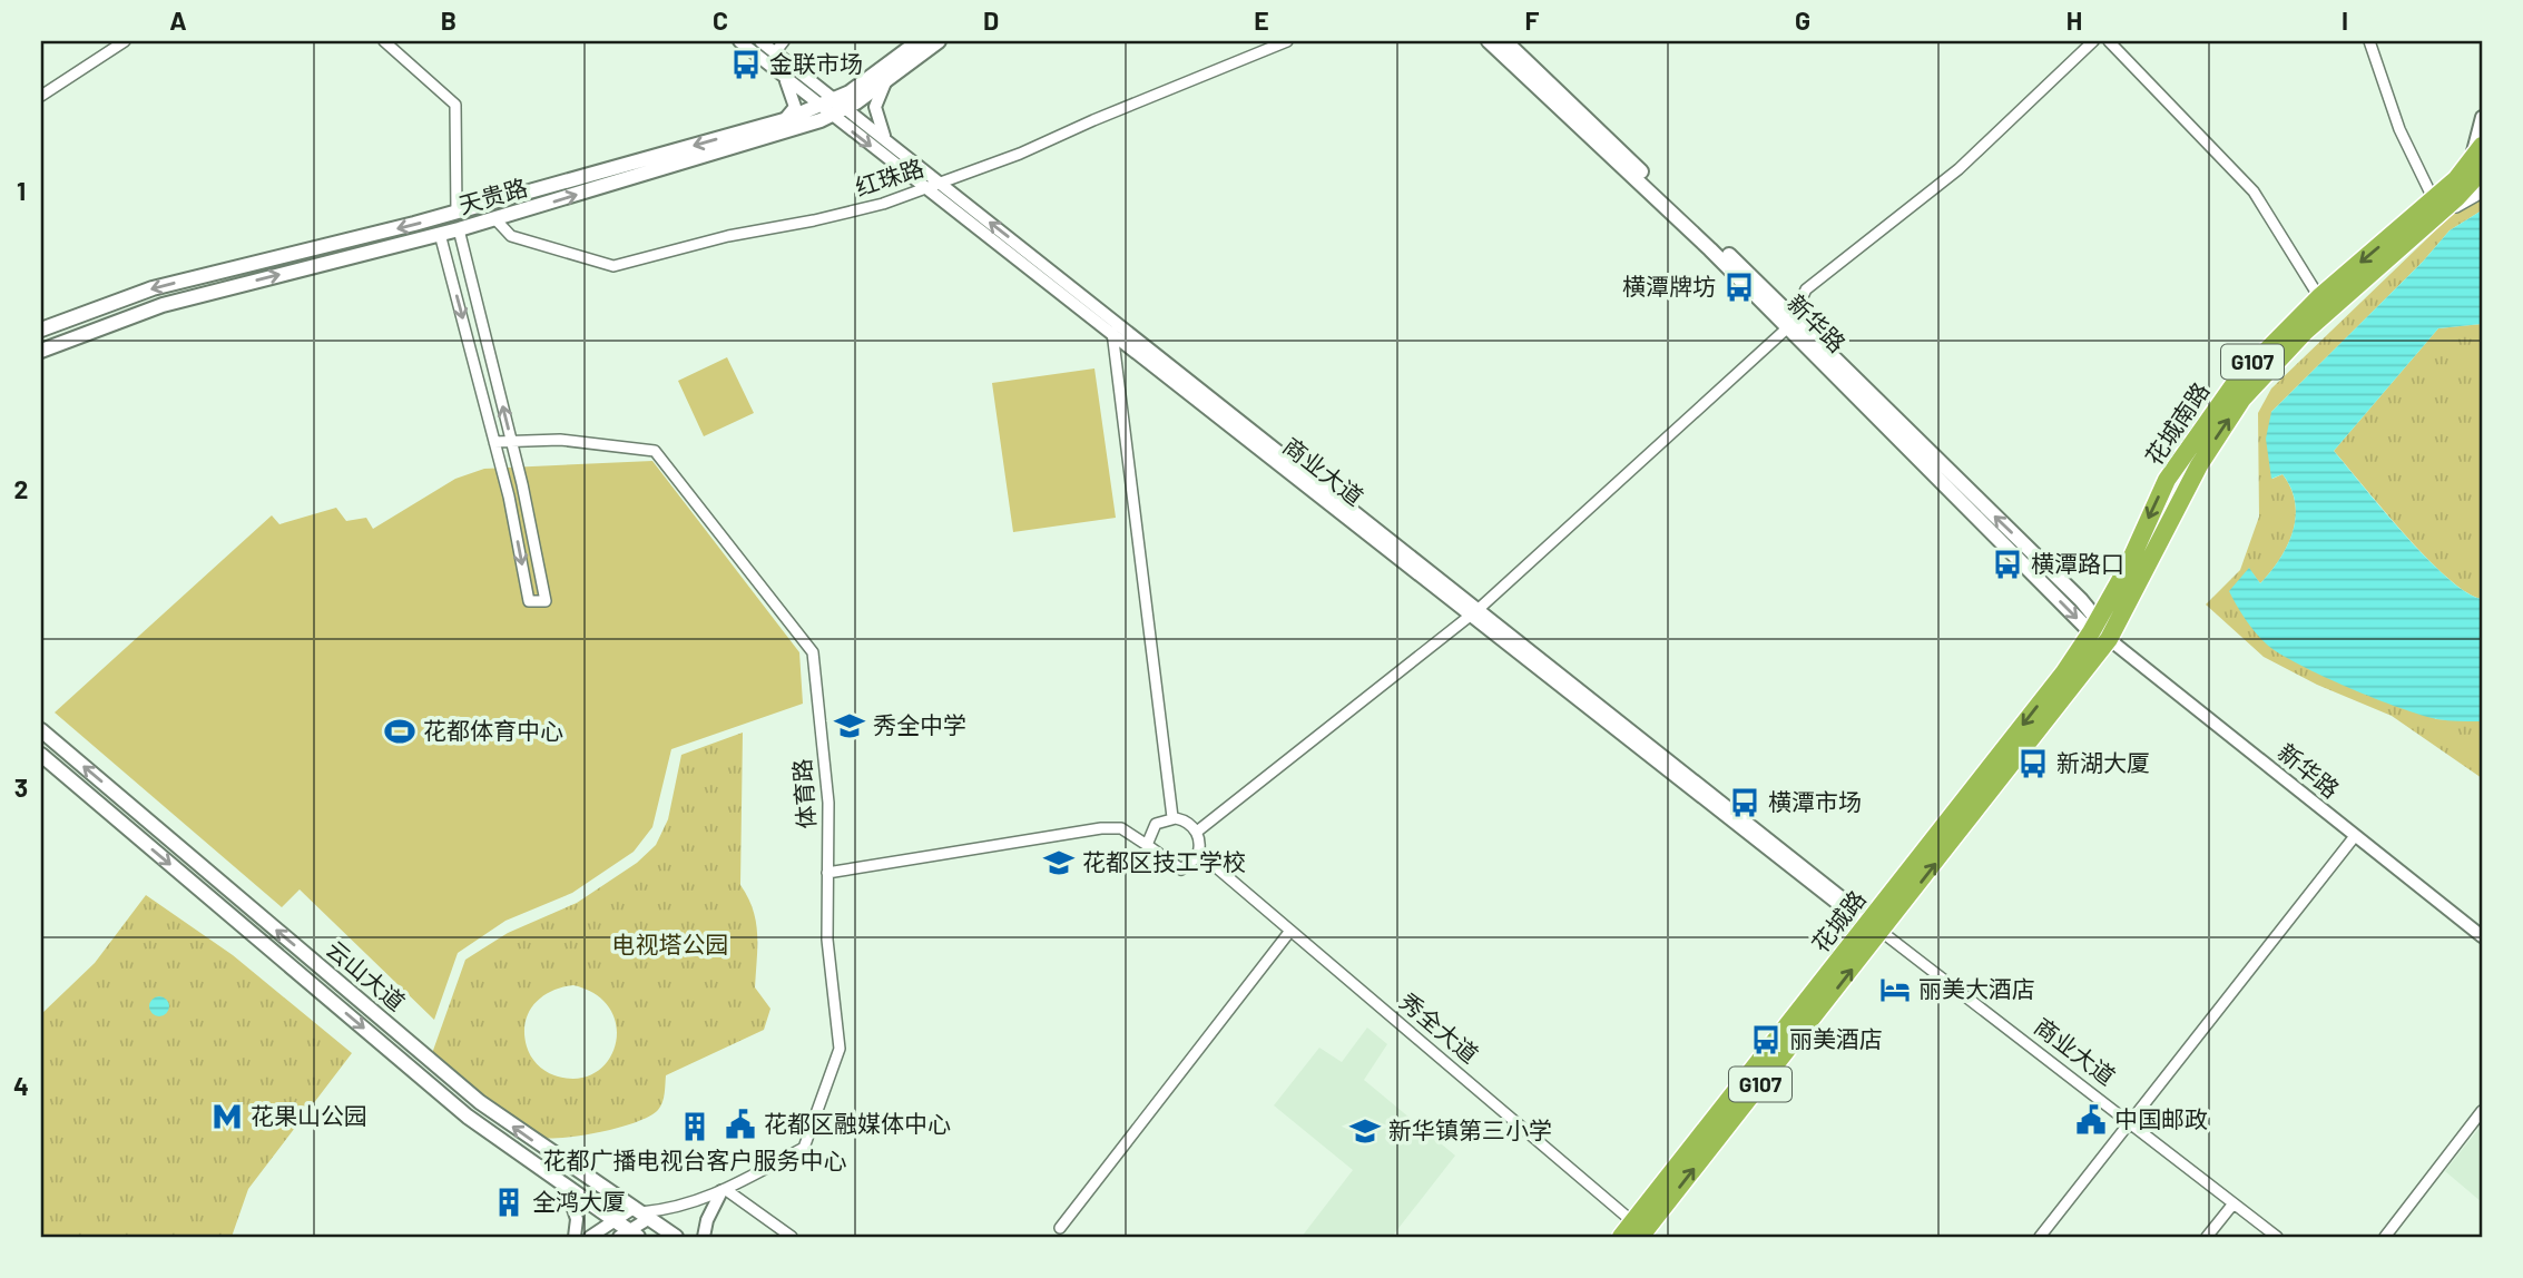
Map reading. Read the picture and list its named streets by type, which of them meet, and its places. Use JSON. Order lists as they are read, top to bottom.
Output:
{
  "streets": {
    "highway": ["G107", "花城南路", "花城路"],
    "main road": ["天贵路", "新华路", "云山大道"],
    "street": [
      "红珠路",
      "商业大道",
      "体育路",
      "秀全大道"
    ]
  },
  "crossings": [
    ["红珠路", "天贵路"],
    ["红珠路", "商业大道"],
    ["天贵路", "商业大道"],
    ["新华路", "花城南路"],
    ["新华路", "花城路"],
    ["花城南路", "花城路"],
    ["商业大道", "花城路"],
    ["体育路", "云山大道"],
    ["花城路", "秀全大道"]
  ],
  "parks": ["电视塔公园"],
  "places": {
    "bus stop": [
      "金联市场",
      "横潭牌坊",
      "横潭路口",
      "新湖大厦",
      "横潭市场",
      "丽美酒店"
    ],
    "school or university": ["秀全中学", "花都区技工学校", "新华镇第三小学"],
    "sports": ["花都体育中心"],
    "hotel": ["丽美大酒店"],
    "metro station": ["花果山公园"],
    "public building": ["中国邮政", "花都区融媒体中心"],
    "building": ["花都广播电视台客户服务中心", "全鸿大厦"]
  },
  "grid": {
    "columns": [
      "A",
      "B",
      "C",
      "D",
      "E",
      "F",
      "G",
      "H",
      "I"
    ],
    "rows": [
      "1",
      "2",
      "3",
      "4"
    ]
  }
}
